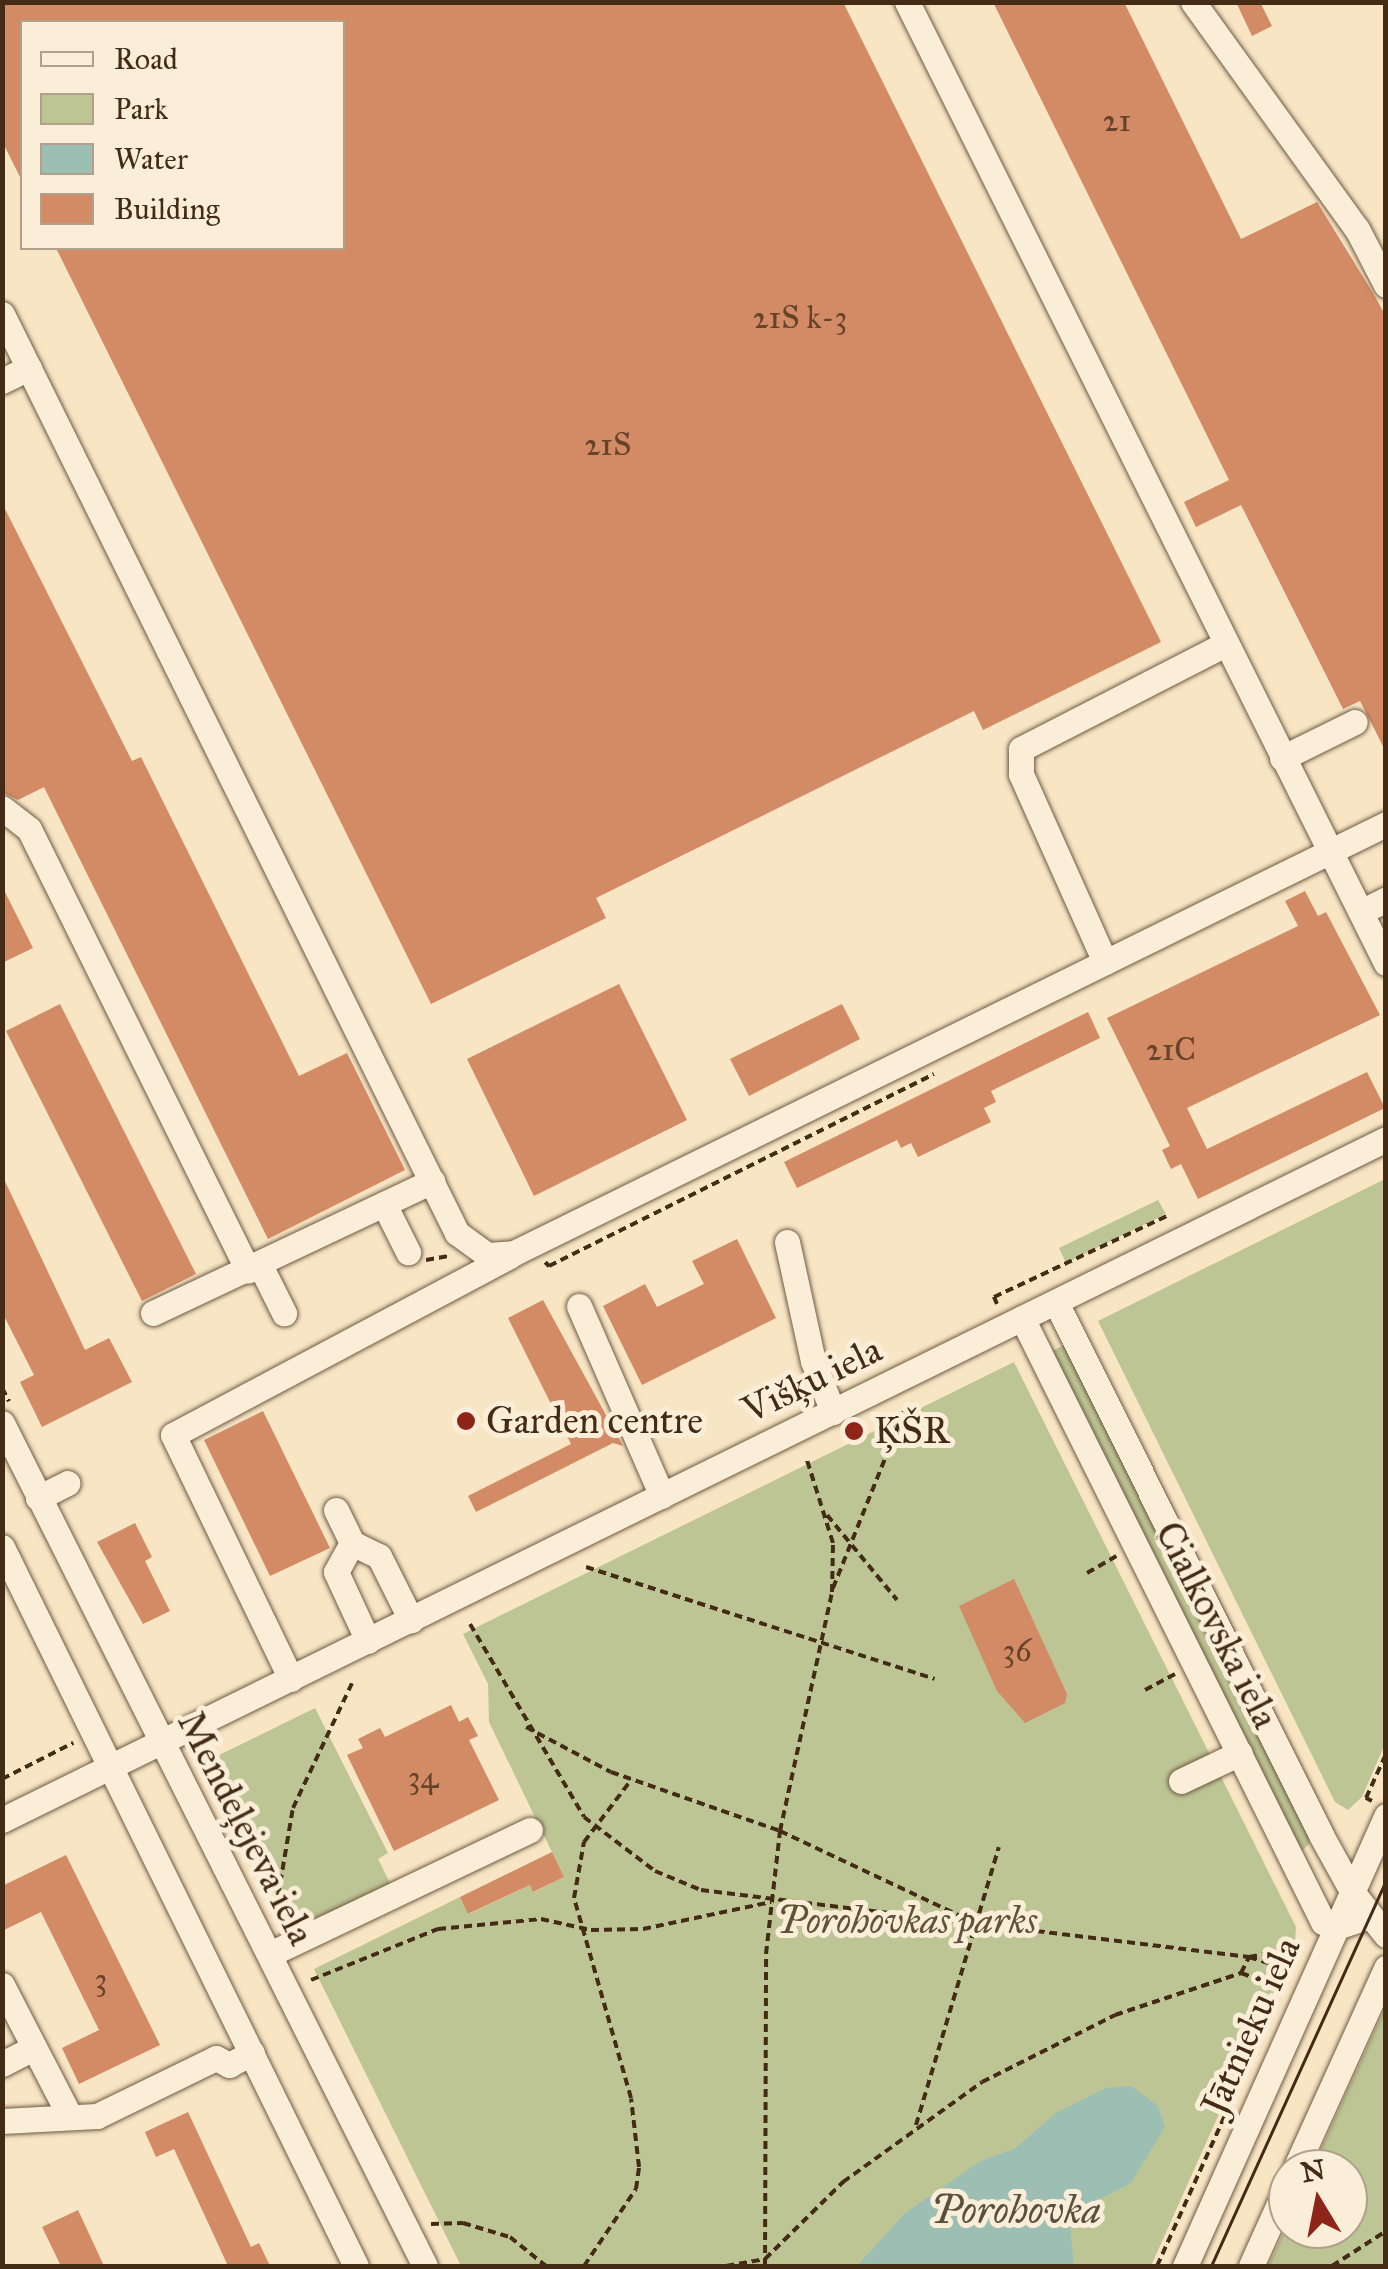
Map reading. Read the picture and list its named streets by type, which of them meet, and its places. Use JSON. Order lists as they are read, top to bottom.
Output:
{
  "streets": {
    "street": [
      "Višķu iela",
      "Cialkovska iela",
      "Mendeļejeva iela",
      "Jātnieku iela"
    ]
  },
  "crossings": [
    ["Višķu iela", "Cialkovska iela"],
    ["Višķu iela", "Mendeļejeva iela"],
    ["Cialkovska iela", "Jātnieku iela"]
  ],
  "water": ["Porohovka"],
  "parks": ["Porohovkas parks"],
  "places": ["Garden centre", "ĶŠR"],
  "house_numbers": [
    "21",
    "21S k-3",
    "21S",
    "21C",
    "36",
    "34",
    "3"
  ],
  "legend": [
    "Road",
    "Park",
    "Water",
    "Building"
  ],
  "north": "top"
}
